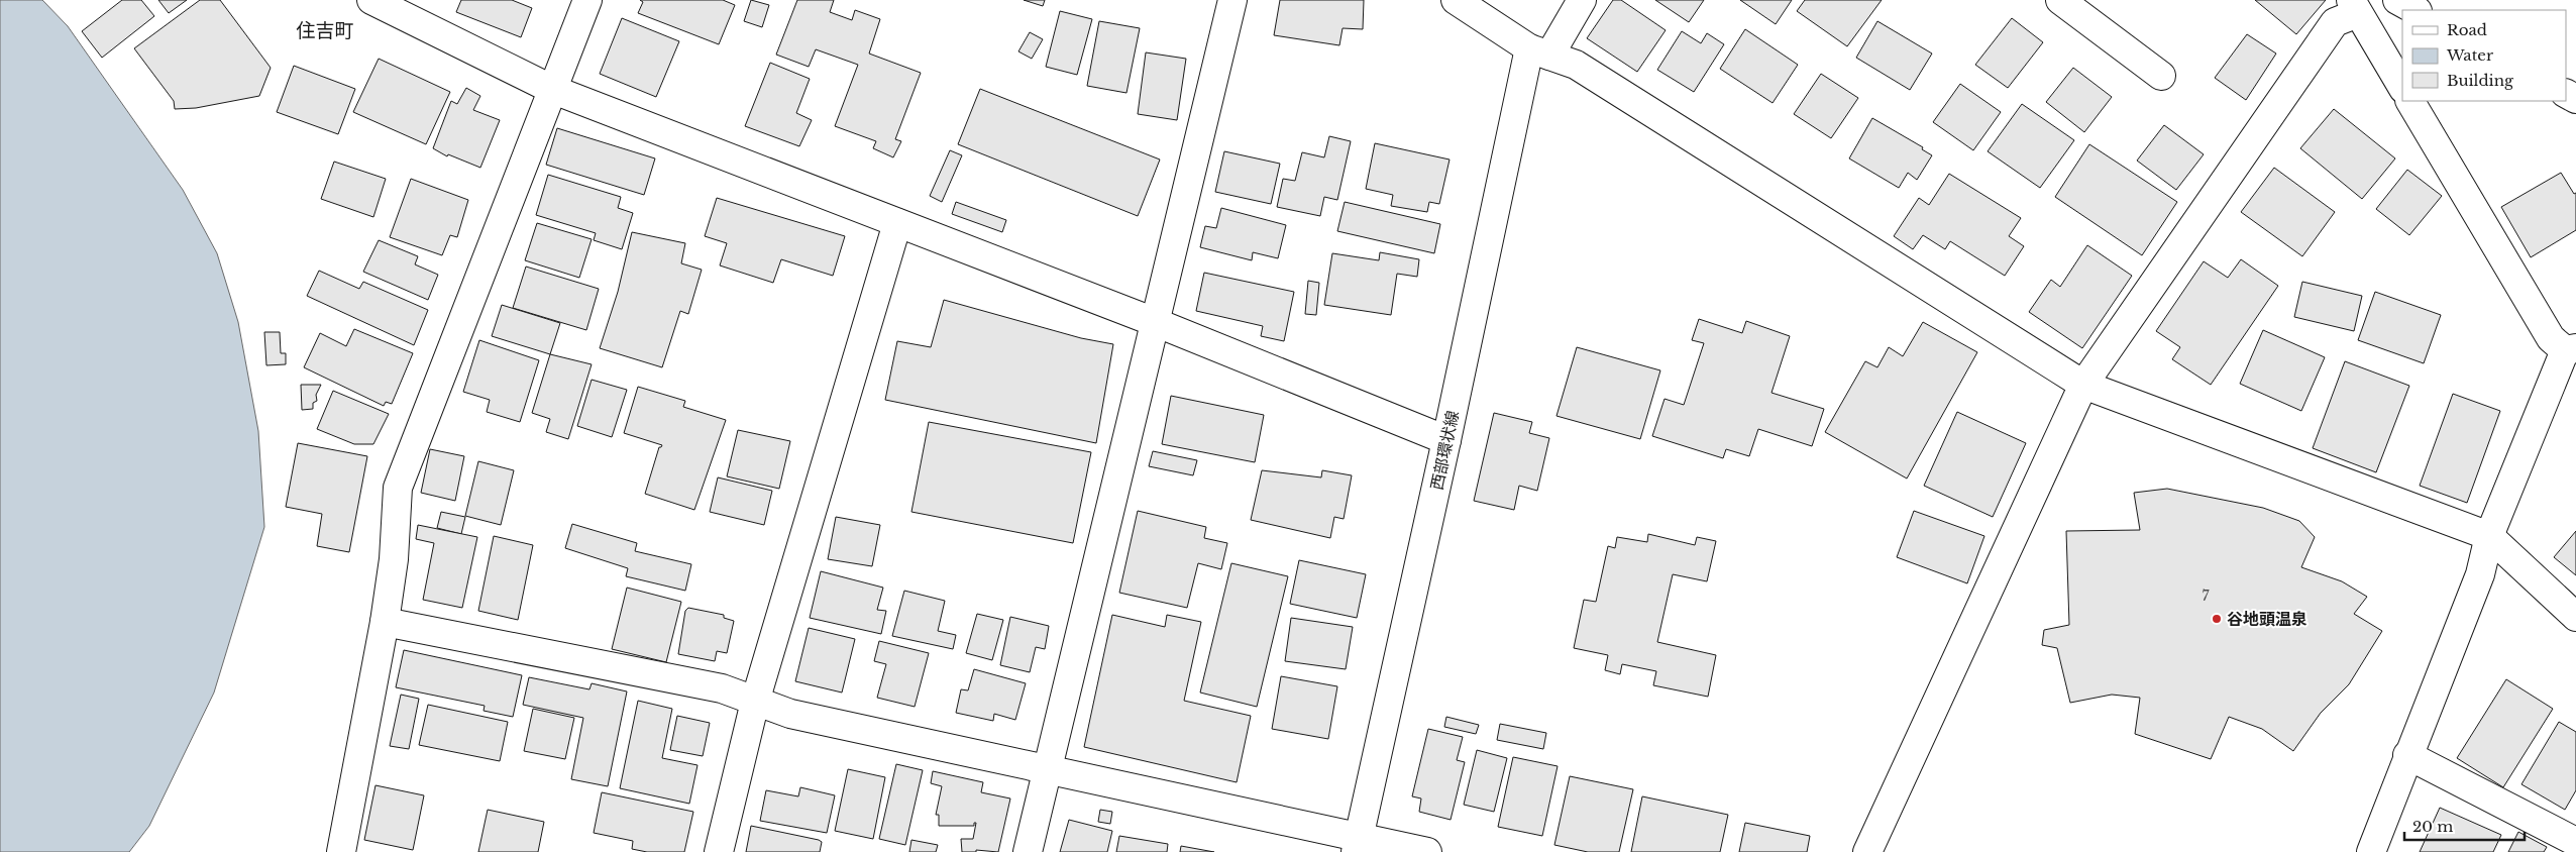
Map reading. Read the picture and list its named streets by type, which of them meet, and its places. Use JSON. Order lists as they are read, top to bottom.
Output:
{
  "streets": {
    "street": ["西部環状線"]
  },
  "districts": ["住吉町"],
  "places": ["谷地頭温泉"],
  "house_numbers": ["7"],
  "legend": ["Road", "Water", "Building"],
  "scale_bar": "20 m"
}
